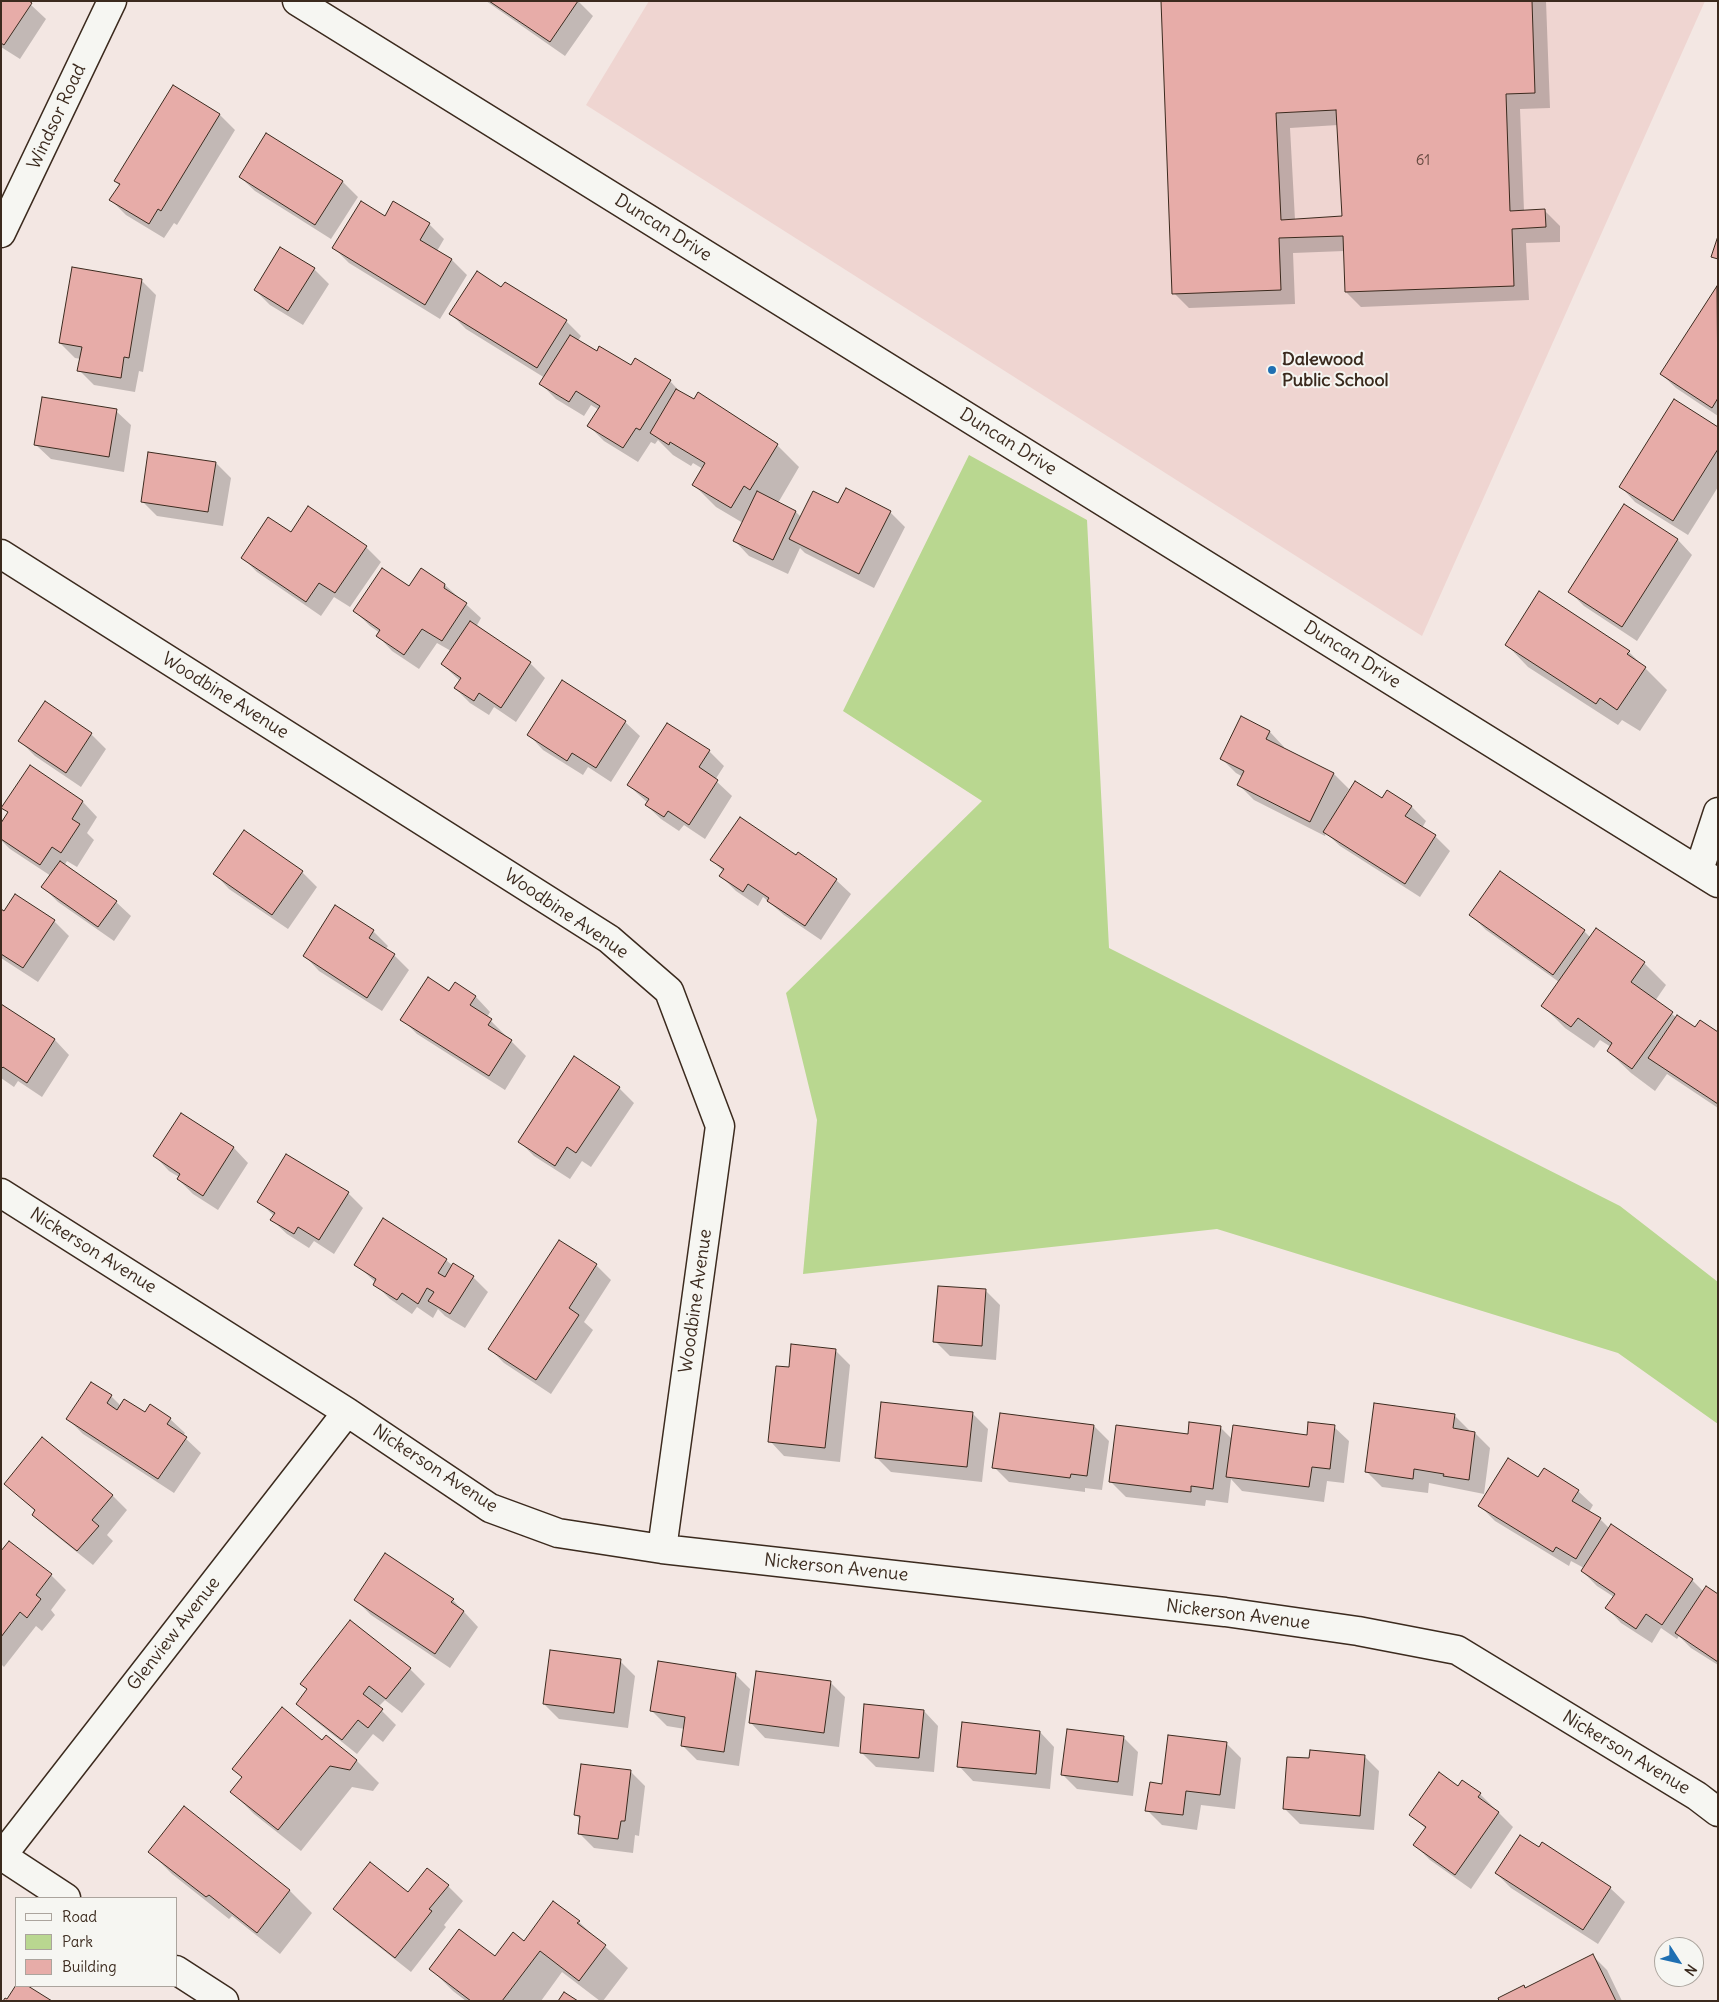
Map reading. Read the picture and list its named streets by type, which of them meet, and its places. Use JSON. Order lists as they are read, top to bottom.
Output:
{
  "streets": {
    "street": [
      "Windsor Road",
      "Duncan Drive",
      "Woodbine Avenue",
      "Nickerson Avenue",
      "Glenview Avenue"
    ]
  },
  "crossings": [
    ["Woodbine Avenue", "Nickerson Avenue"],
    ["Nickerson Avenue", "Glenview Avenue"]
  ],
  "places": ["Dalewood Public School"],
  "house_numbers": ["61"],
  "legend": ["Road", "Park", "Building"],
  "north": "bottom right"
}
